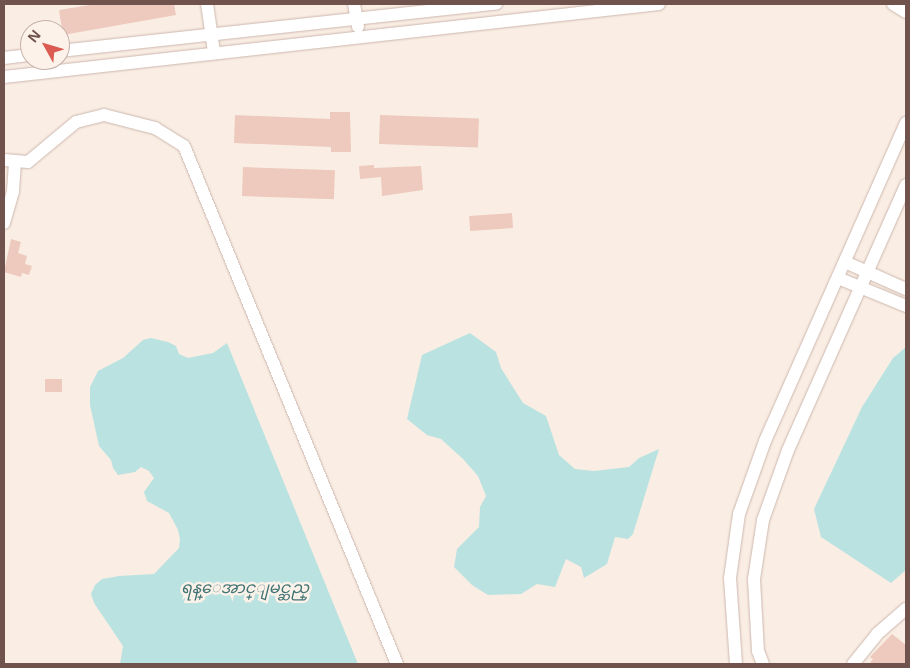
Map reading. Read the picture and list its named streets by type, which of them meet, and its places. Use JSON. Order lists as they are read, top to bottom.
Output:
{
  "water": ["ရန္ေအာင္ျမင္ဆည္"],
  "north": "top left"
}
